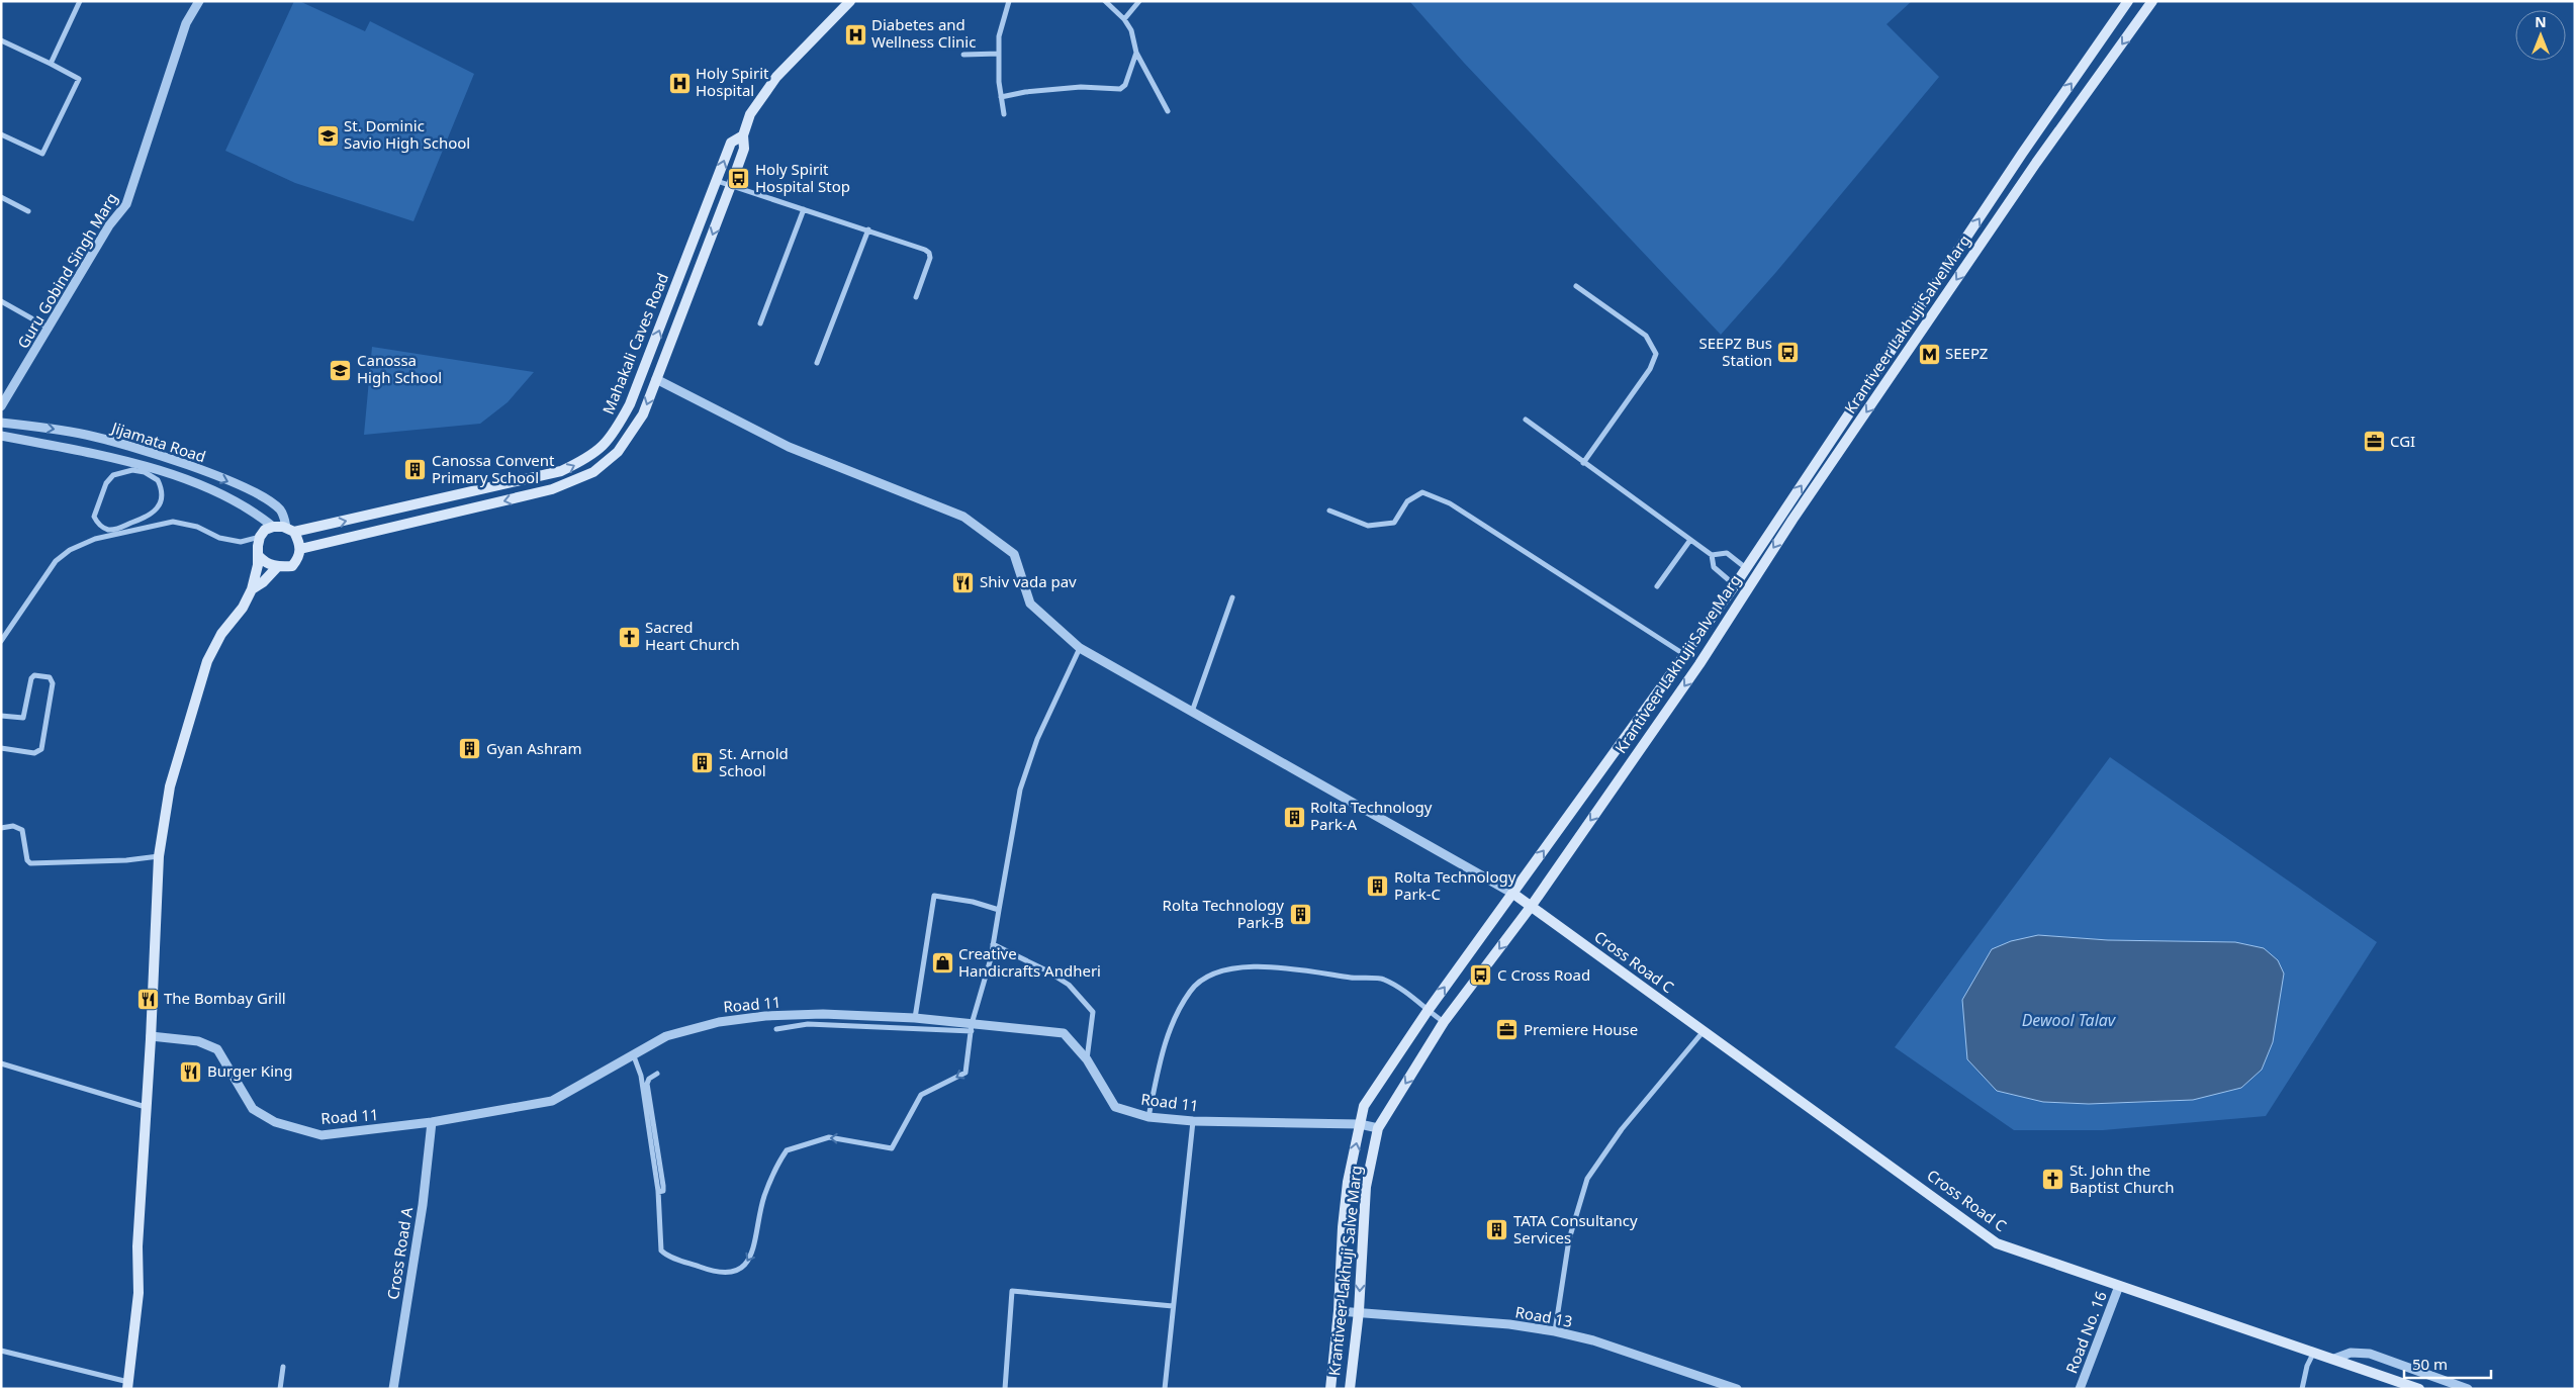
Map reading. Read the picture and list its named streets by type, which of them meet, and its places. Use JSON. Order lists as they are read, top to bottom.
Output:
{
  "streets": {
    "main road": ["Krantiveer Lakhuji Salve Marg", "Mahakali Caves Road", "Cross Road C"],
    "street": [
      "Guru Gobind Singh Marg",
      "Jijamata Road",
      "Road 11",
      "Cross Road A",
      "Road 13",
      "Road No. 16"
    ]
  },
  "crossings": [
    ["Krantiveer Lakhuji Salve Marg", "Cross Road C"],
    ["Krantiveer Lakhuji Salve Marg", "Road 11"],
    ["Krantiveer Lakhuji Salve Marg", "Road 13"],
    ["Mahakali Caves Road", "Jijamata Road"],
    ["Cross Road C", "Road No. 16"],
    ["Road 11", "Cross Road A"]
  ],
  "water": ["Dewool Talav"],
  "places": {
    "hospital": ["Diabetes and Wellness Clinic", "Holy Spirit Hospital"],
    "school or university": ["St. Dominic Savio High School", "Canossa High School"],
    "bus stop": ["Holy Spirit Hospital Stop", "SEEPZ Bus Station", "C Cross Road"],
    "metro station": ["SEEPZ"],
    "office": ["CGI", "Premiere House"],
    "building": [
      "Canossa Convent Primary School",
      "Gyan Ashram",
      "St. Arnold School",
      "Rolta Technology Park-A",
      "Rolta Technology Park-C",
      "Rolta Technology Park-B",
      "TATA Consultancy Services"
    ],
    "restaurant": ["Shiv vada pav", "The Bombay Grill", "Burger King"],
    "church": ["Sacred Heart Church", "St. John the Baptist Church"],
    "shop": ["Creative Handicrafts Andheri"]
  },
  "scale_bar": "50 m",
  "north": "top"
}
